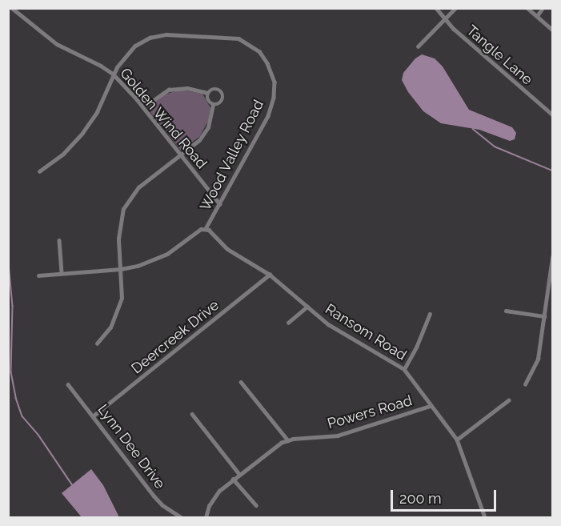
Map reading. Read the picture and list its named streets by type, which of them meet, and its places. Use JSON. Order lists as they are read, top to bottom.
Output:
{
  "streets": {
    "street": [
      "Tangle Lane",
      "Golden Wind Road",
      "Wood Valley Road",
      "Ransom Road",
      "Deercreek Drive",
      "Powers Road",
      "Lynn Dee Drive"
    ]
  },
  "crossings": [
    ["Golden Wind Road", "Wood Valley Road"],
    ["Wood Valley Road", "Ransom Road"],
    ["Ransom Road", "Deercreek Drive"],
    ["Ransom Road", "Powers Road"],
    ["Deercreek Drive", "Lynn Dee Drive"]
  ],
  "scale_bar": "200 m"
}
